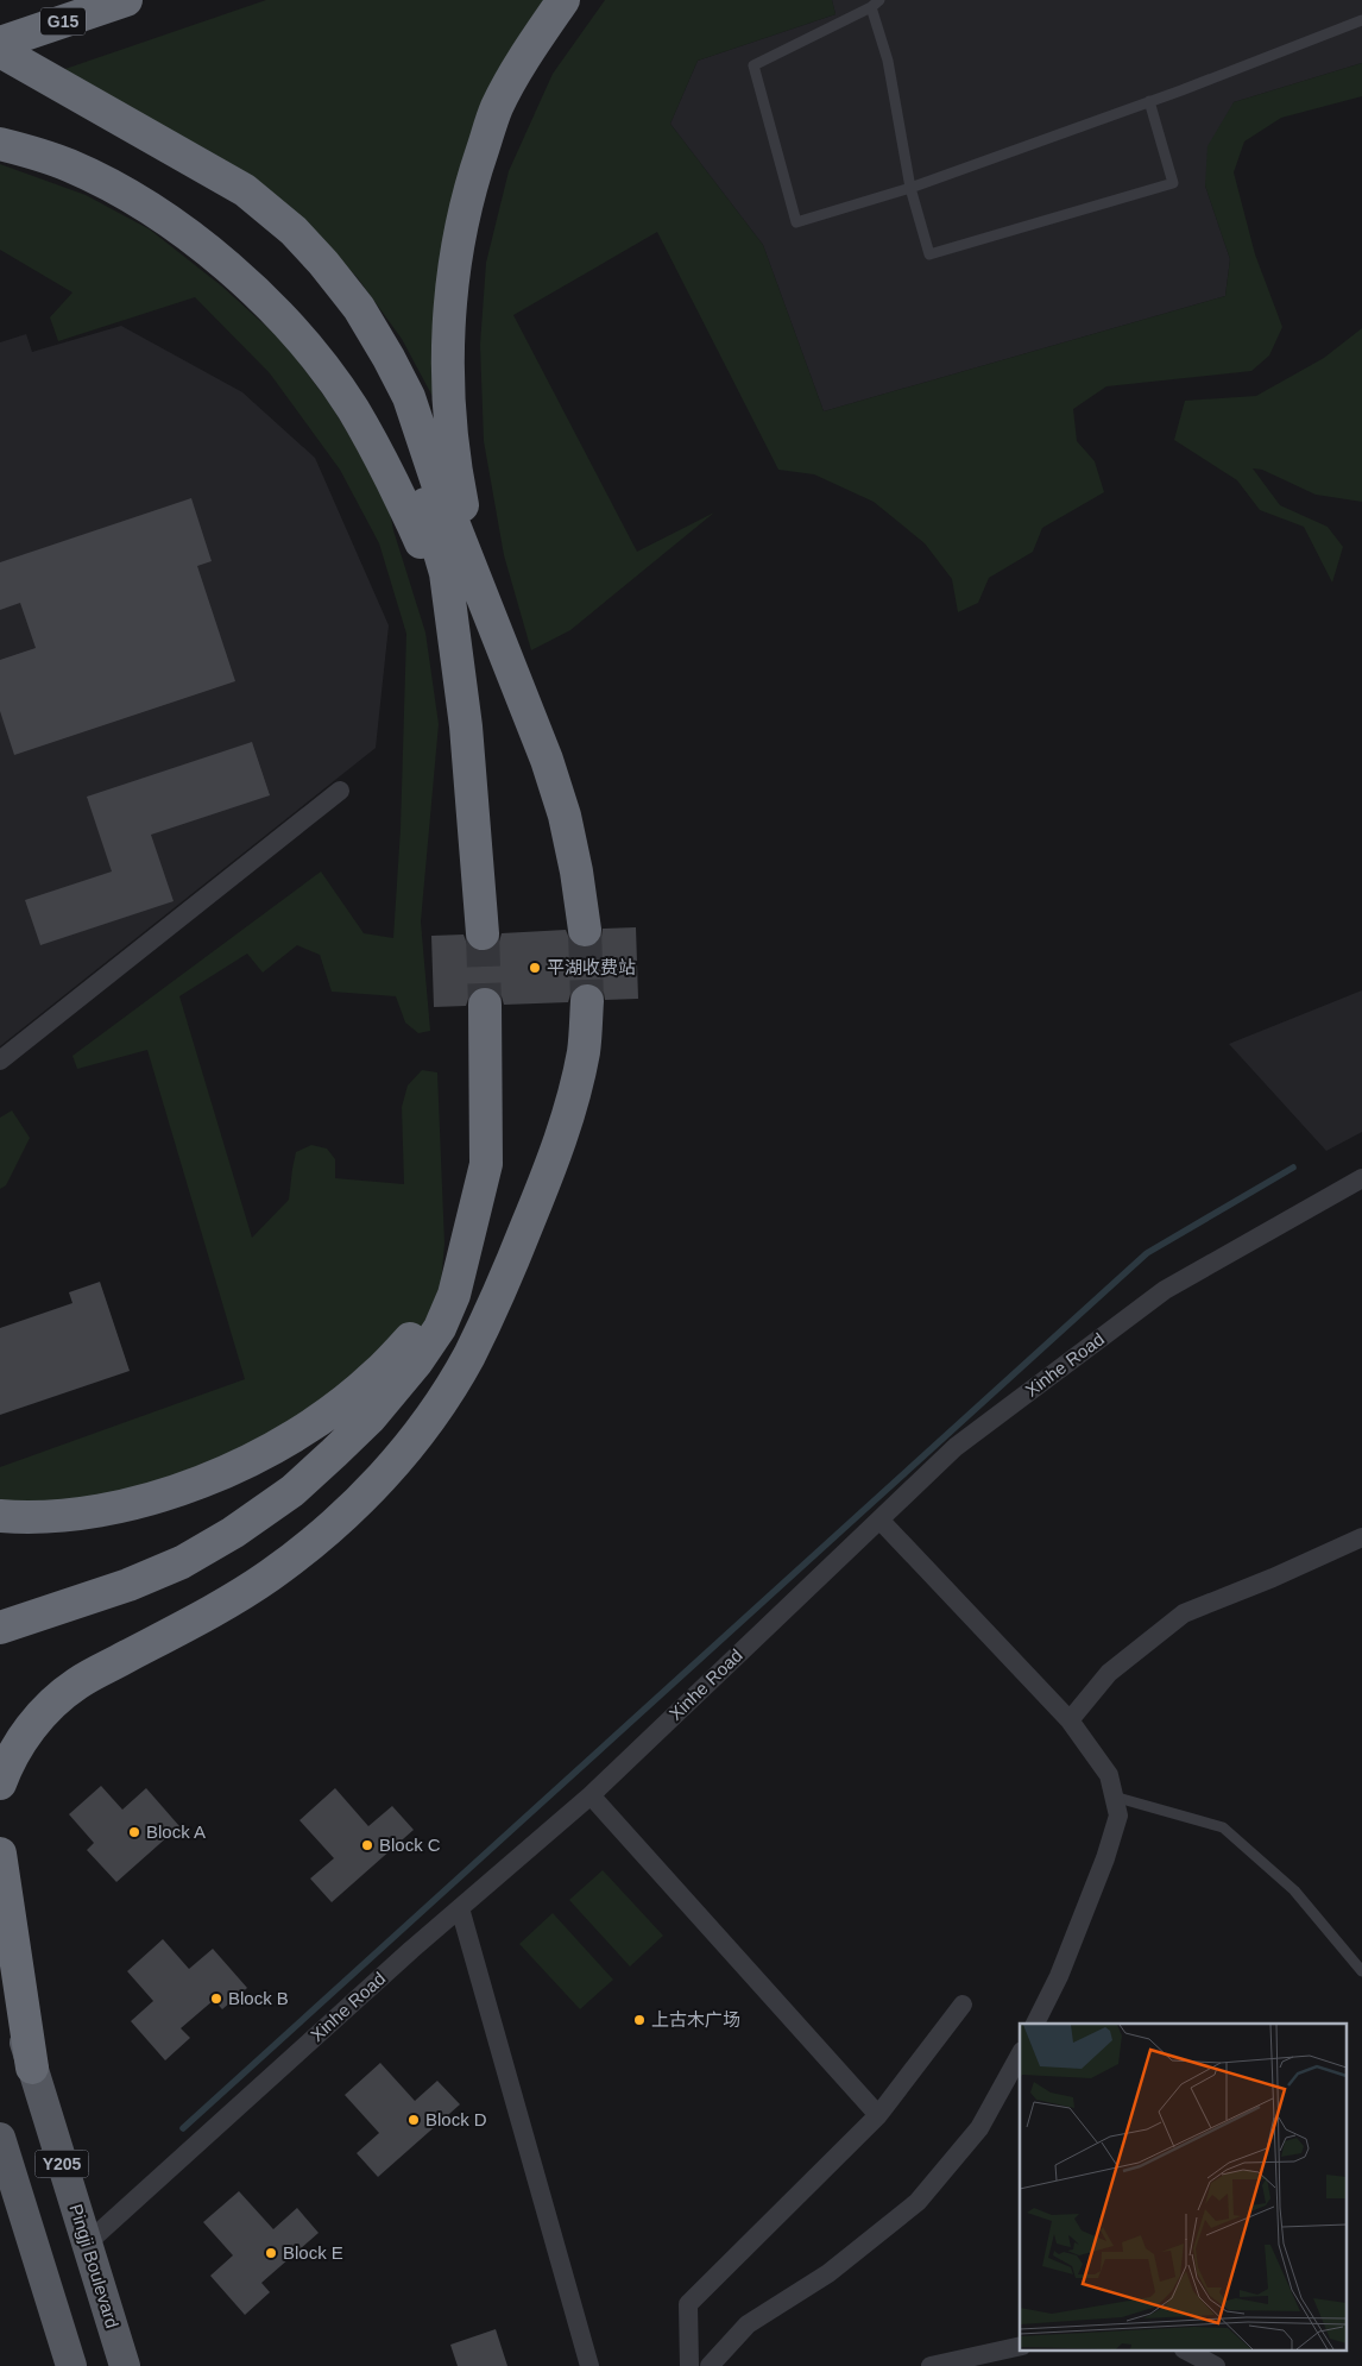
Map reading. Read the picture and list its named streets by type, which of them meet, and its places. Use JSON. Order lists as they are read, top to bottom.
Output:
{
  "streets": {
    "highway": ["G15"],
    "main road": ["Y205", "Pingji Boulevard"],
    "street": ["Xinhe Road"]
  },
  "crossings": [
    ["Xinhe Road", "Pingji Boulevard"]
  ],
  "places": [
    "平湖收费站",
    "Block A",
    "Block C",
    "Block B",
    "上古木广场",
    "Block D",
    "Block E"
  ]
}
